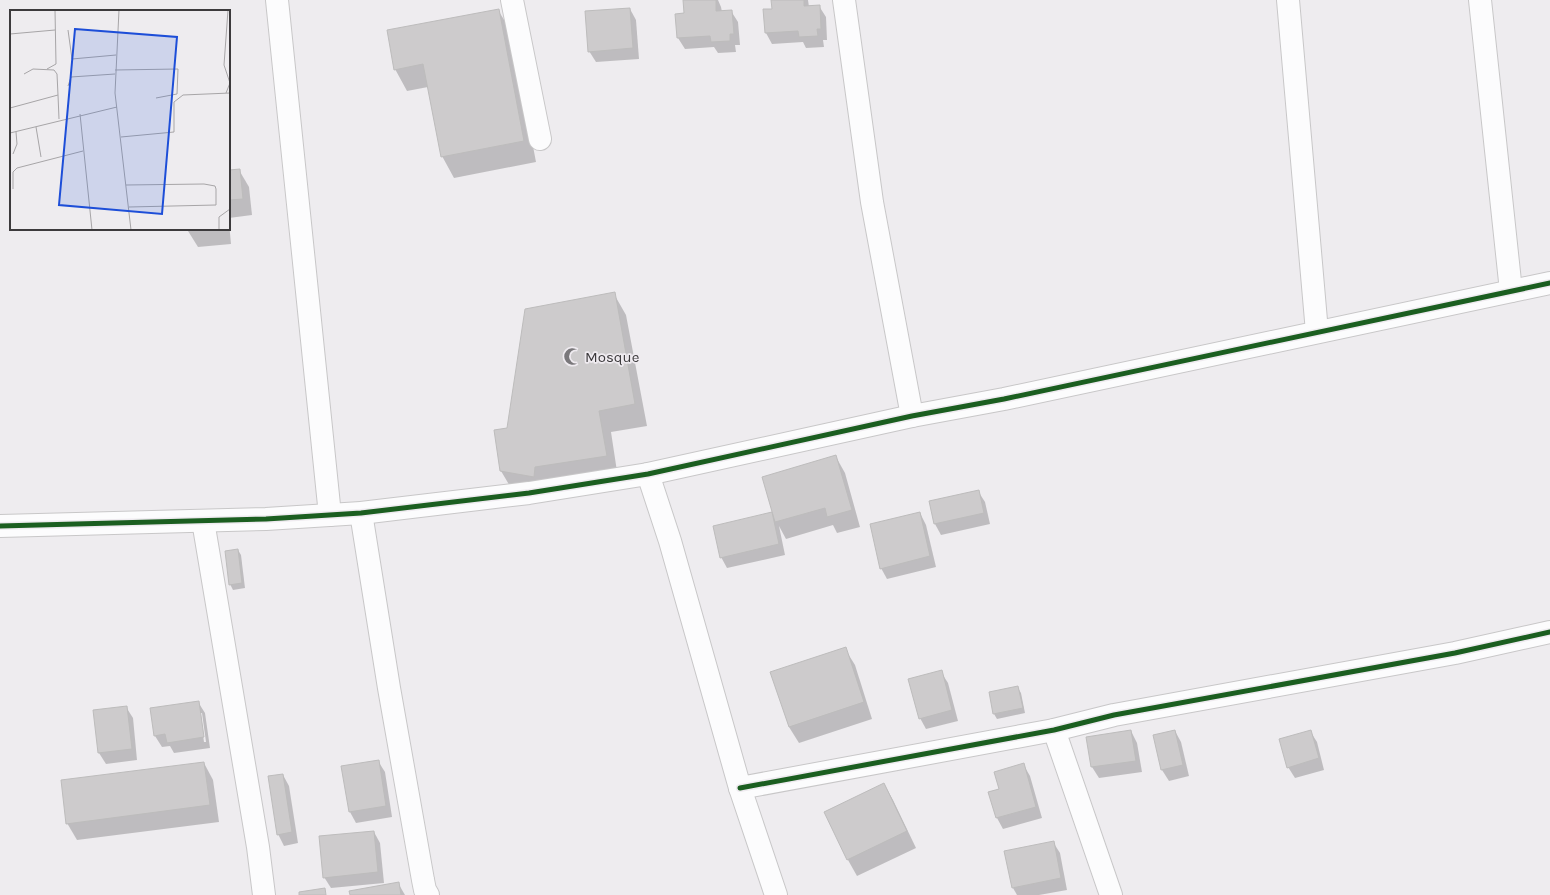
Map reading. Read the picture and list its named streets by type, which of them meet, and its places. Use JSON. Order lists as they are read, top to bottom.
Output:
{
  "places": {
    "mosque": ["Mosque"]
  }
}
